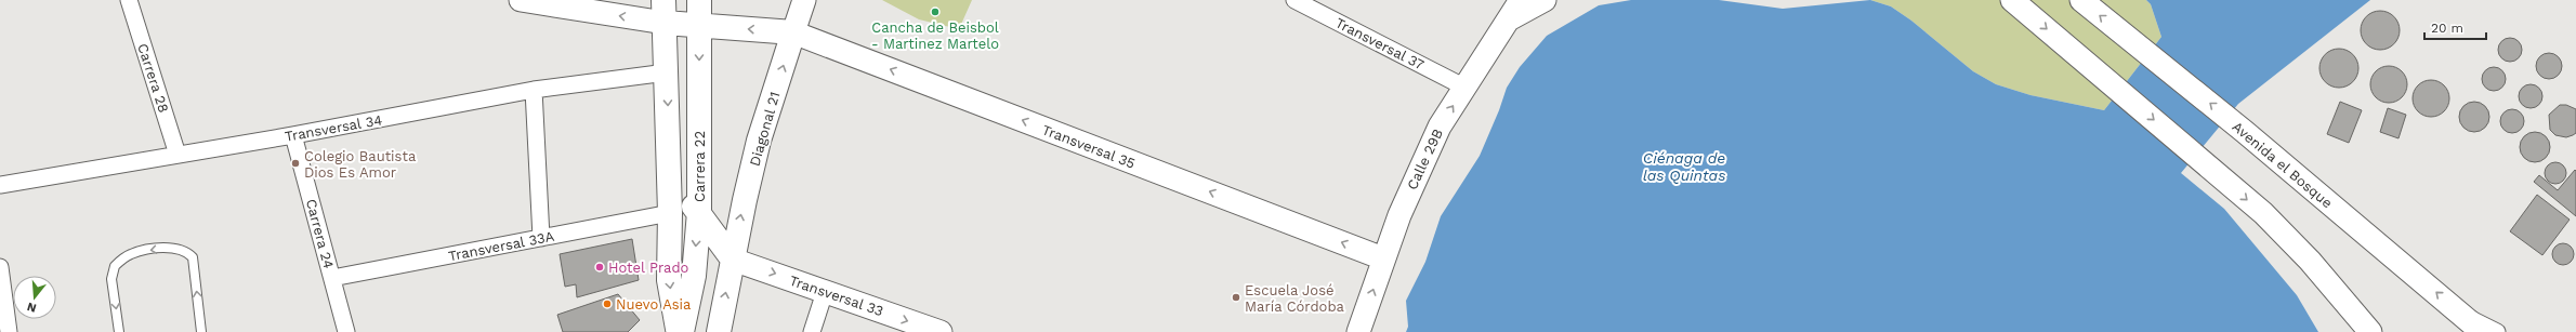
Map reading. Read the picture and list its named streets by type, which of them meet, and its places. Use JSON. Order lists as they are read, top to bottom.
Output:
{
  "streets": {
    "main road": [
      "Diagonal 21",
      "Transversal 35",
      "Calle 29B",
      "Avenida el Bosque",
      "Carrera 22",
      "Transversal 33"
    ],
    "street": [
      "Transversal 37",
      "Carrera 28",
      "Transversal 34",
      "Carrera 24",
      "Transversal 33A"
    ]
  },
  "crossings": [
    ["Transversal 37", "Calle 29B"],
    ["Carrera 28", "Transversal 34"],
    ["Transversal 34", "Carrera 22"],
    ["Transversal 34", "Carrera 24"],
    ["Diagonal 21", "Transversal 35"],
    ["Diagonal 21", "Transversal 33"],
    ["Transversal 35", "Calle 29B"],
    ["Carrera 22", "Transversal 33A"],
    ["Carrera 24", "Transversal 33A"]
  ],
  "one_way": [
    "Diagonal 21",
    "Transversal 35",
    "Calle 29B",
    "Carrera 22",
    "Transversal 33"
  ],
  "water": ["Ciénaga de las Quintas"],
  "places": [
    "Cancha de Beisbol - Martinez Martelo",
    "Colegio Bautista Dios Es Amor",
    "Hotel Prado",
    "Escuela José María Córdoba",
    "Nuevo Asia"
  ],
  "scale_bar": "20 m",
  "north": "bottom"
}
